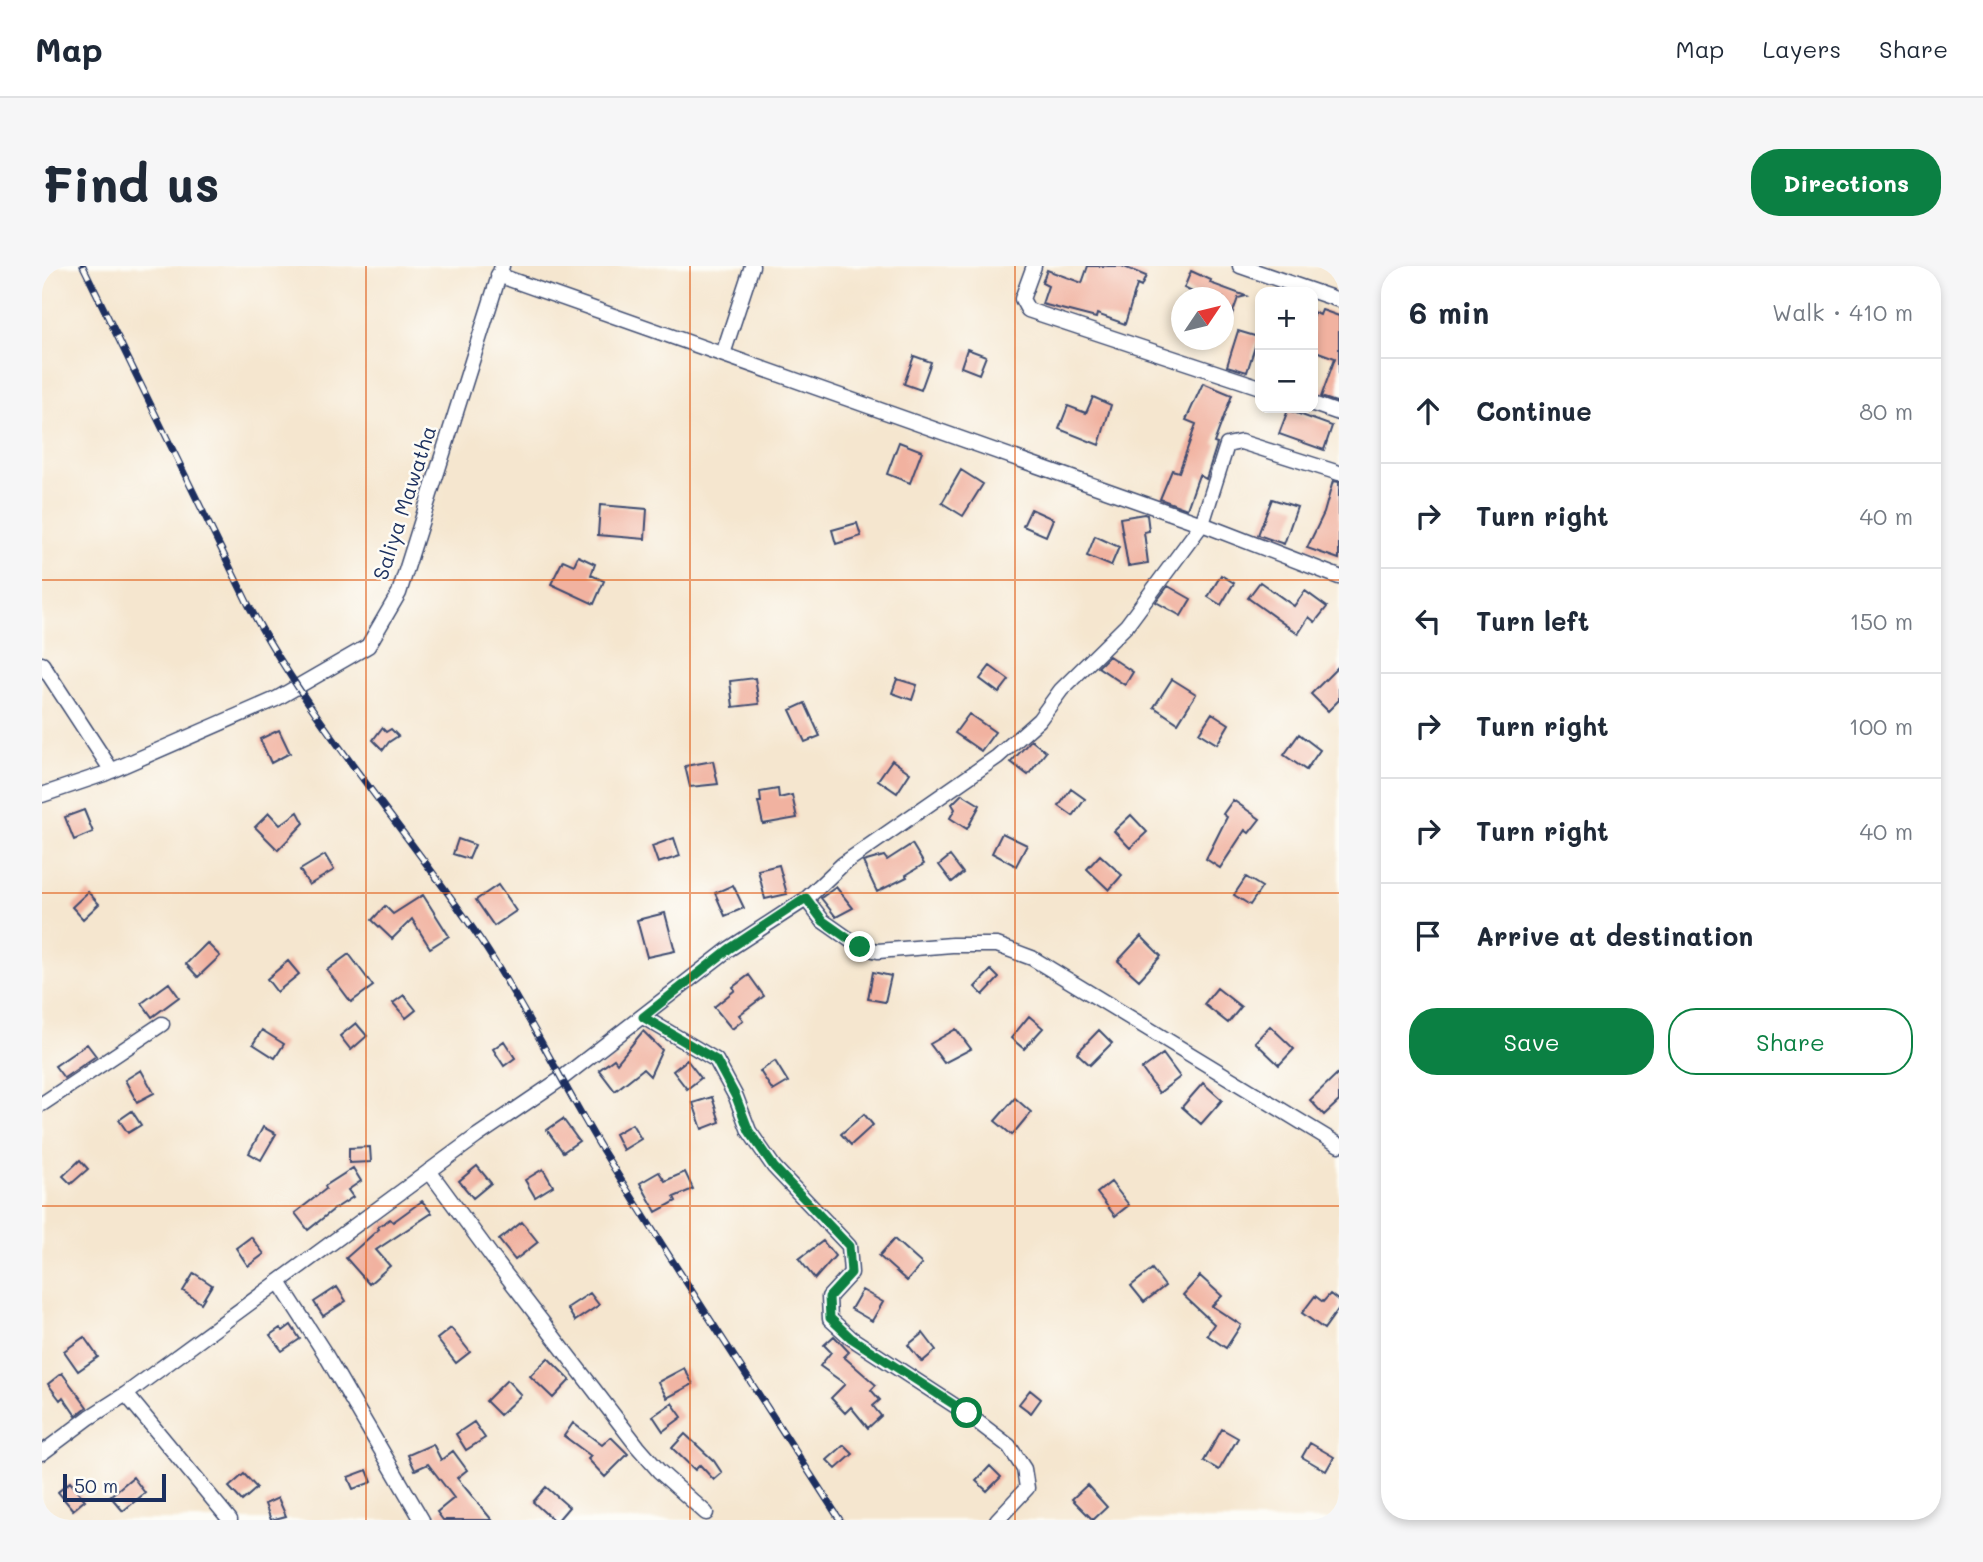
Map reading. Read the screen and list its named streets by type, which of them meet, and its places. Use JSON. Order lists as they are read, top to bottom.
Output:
{
  "streets": {
    "street": ["Saliya Mawatha"]
  },
  "scale_bar": "50 m",
  "north": "top right",
  "page": {
    "header": "Map",
    "nav": ["Map", "Layers", "Share"],
    "buttons": [
      "Directions",
      ["Save", "Share"]
    ],
    "title": "Find us",
    "heading": ["6 min", "Walk · 410 m"],
    "map_buttons": ["+", "−"],
    "list": [
      ["Continue", "80 m"],
      ["Turn right", "40 m"],
      ["Turn left", "150 m"],
      ["Turn right", "100 m"],
      ["Turn right", "40 m"],
      "Arrive at destination"
    ],
    "scale": "50 m"
  }
}
